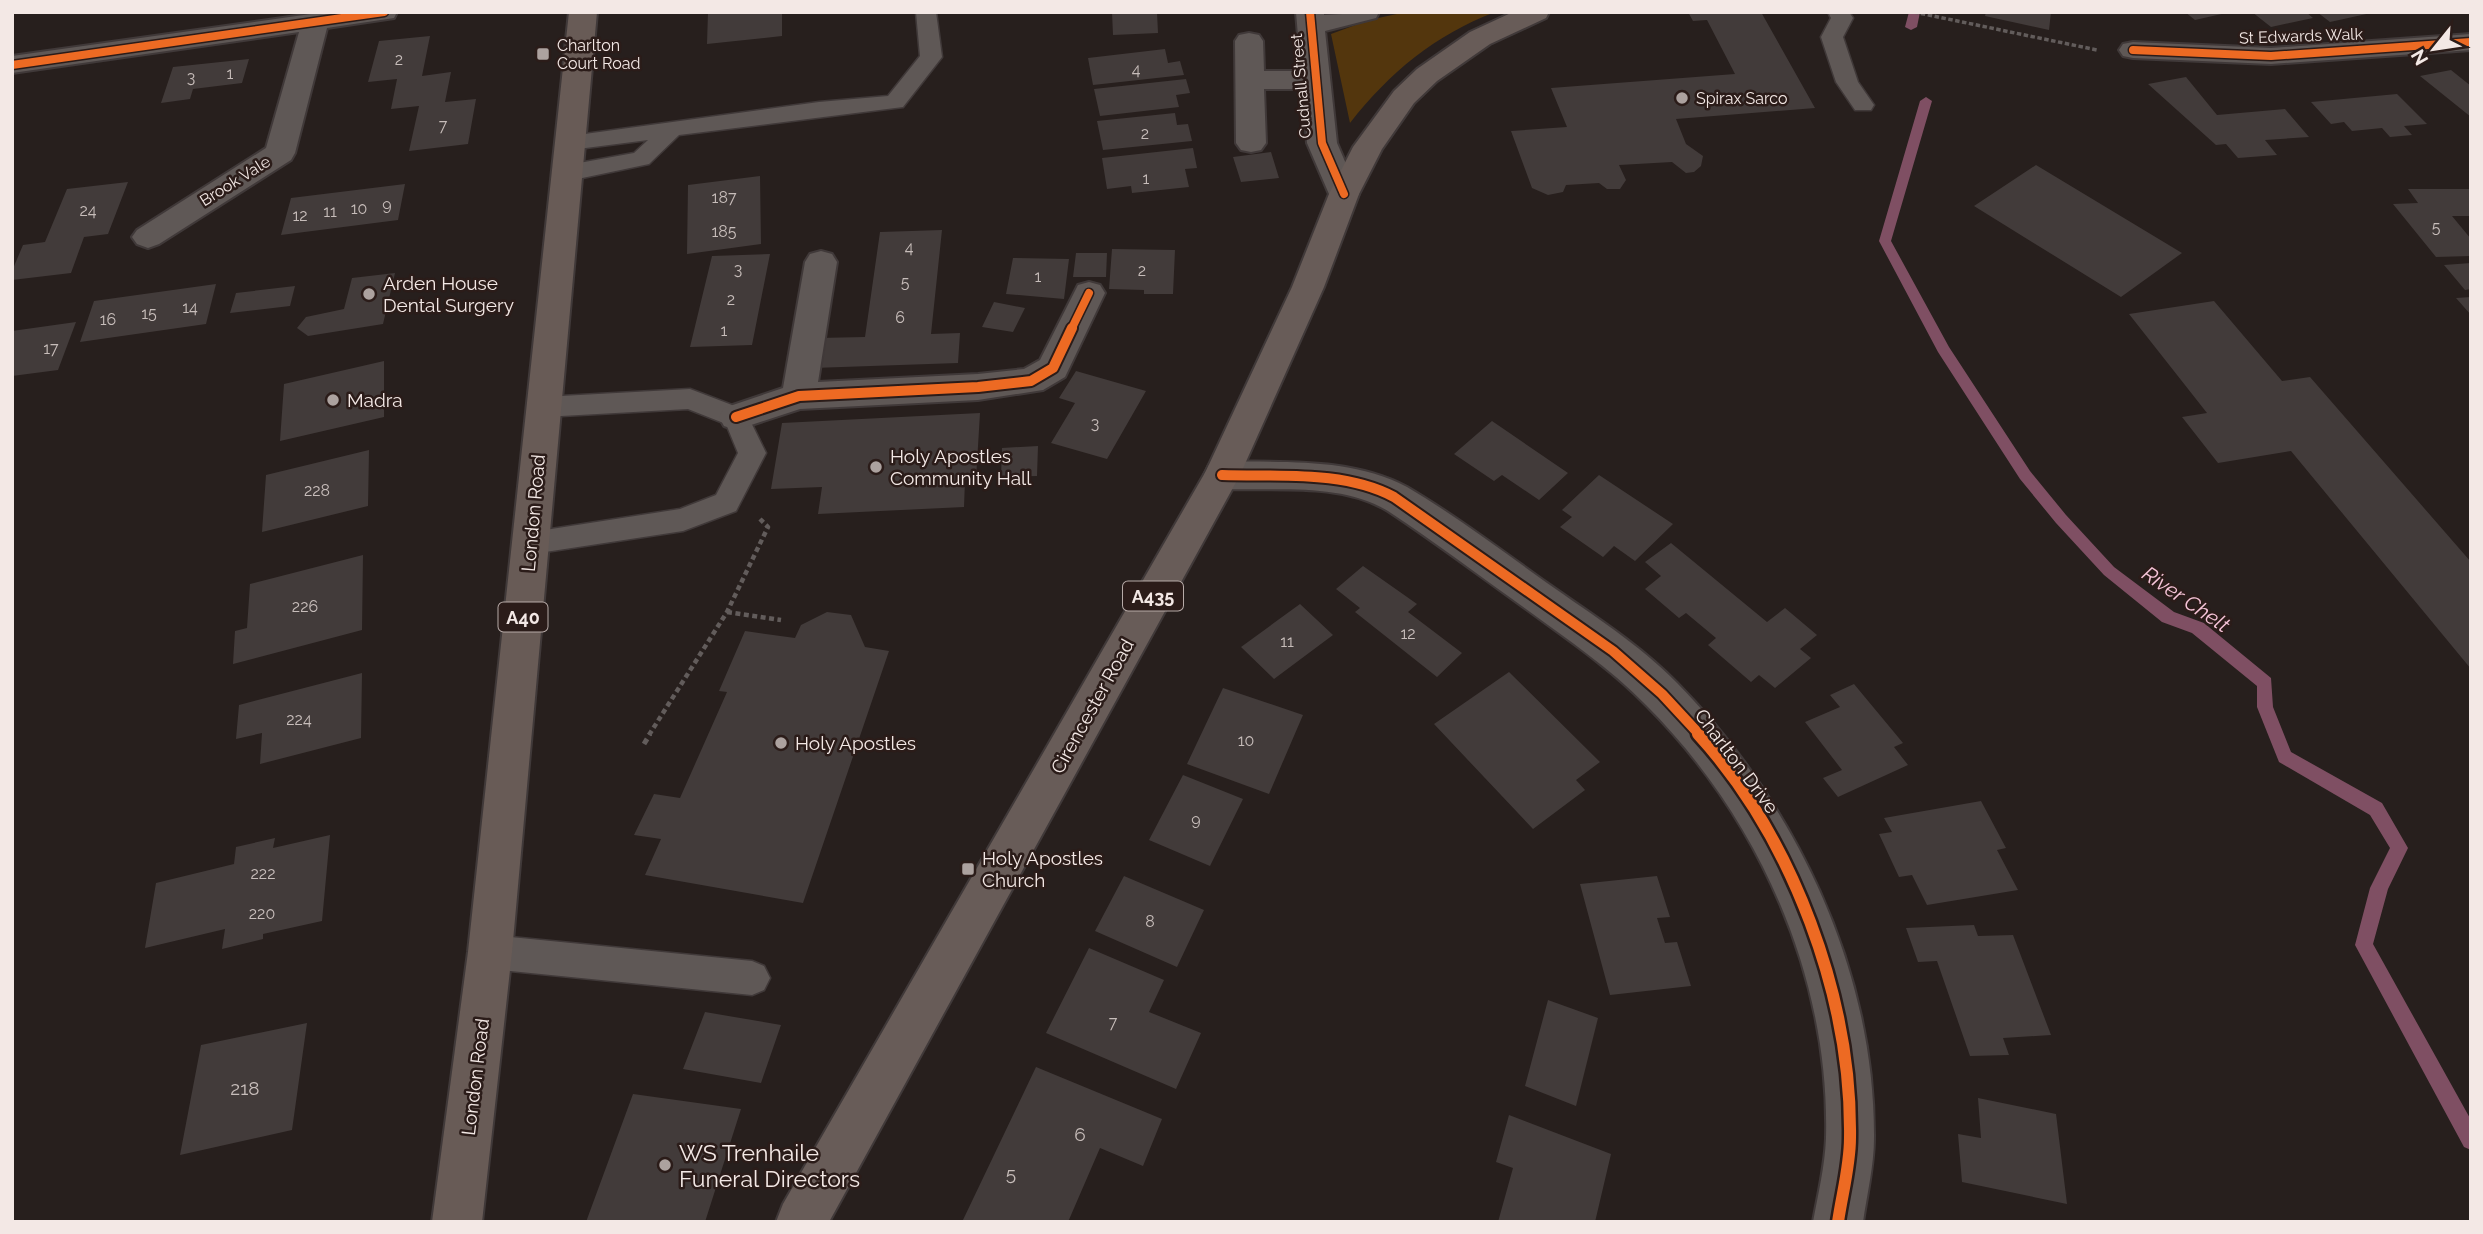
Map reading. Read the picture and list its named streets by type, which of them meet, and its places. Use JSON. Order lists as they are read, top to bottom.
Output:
{
  "streets": {
    "highway": ["London Road", "A40"],
    "main road": ["A435", "Cirencester Road"],
    "street": [
      "St Edwards Walk",
      "Cudnall Street",
      "Brook Vale",
      "Charlton Drive"
    ]
  },
  "crossings": [
    ["Cudnall Street", "Cirencester Road"],
    ["Cirencester Road", "Charlton Drive"]
  ],
  "water": ["River Chelt"],
  "places": {
    "transit": ["Charlton Court Road", "Holy Apostles Church"],
    "other": [
      "Spirax Sarco",
      "Arden House Dental Surgery",
      "Madra",
      "Holy Apostles Community Hall",
      "Holy Apostles",
      "WS Trenhaile Funeral Directors"
    ]
  },
  "house_numbers": [
    "2",
    "4",
    "1",
    "3",
    "7",
    "2",
    "1",
    "187",
    "9",
    "10",
    "24",
    "11",
    "12",
    "5",
    "185",
    "4",
    "3",
    "2",
    "1",
    "5",
    "2",
    "14",
    "15",
    "6",
    "16",
    "1",
    "17",
    "3",
    "228",
    "226",
    "12",
    "11",
    "224",
    "10",
    "9",
    "222",
    "220",
    "8",
    "7",
    "218",
    "6",
    "5"
  ],
  "north": "bottom left"
}
